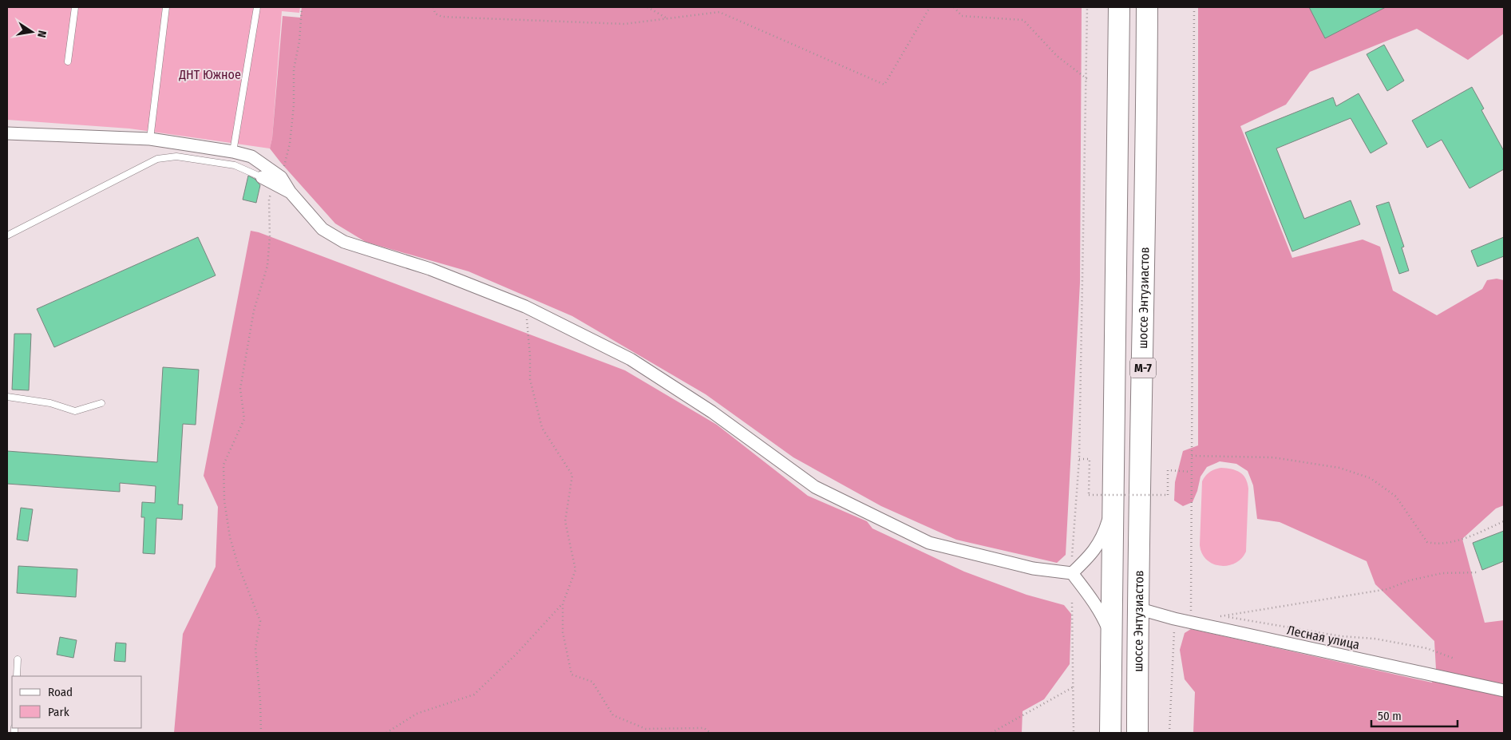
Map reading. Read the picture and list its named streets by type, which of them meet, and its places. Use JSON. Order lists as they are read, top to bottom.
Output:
{
  "streets": {
    "highway": ["шоссе Энтузиастов", "М-7"],
    "street": ["Лесная улица"]
  },
  "crossings": [
    ["шоссе Энтузиастов", "Лесная улица"]
  ],
  "parks": ["ДНТ Южное"],
  "legend": ["Road", "Park"],
  "scale_bar": "50 m",
  "north": "right"
}
